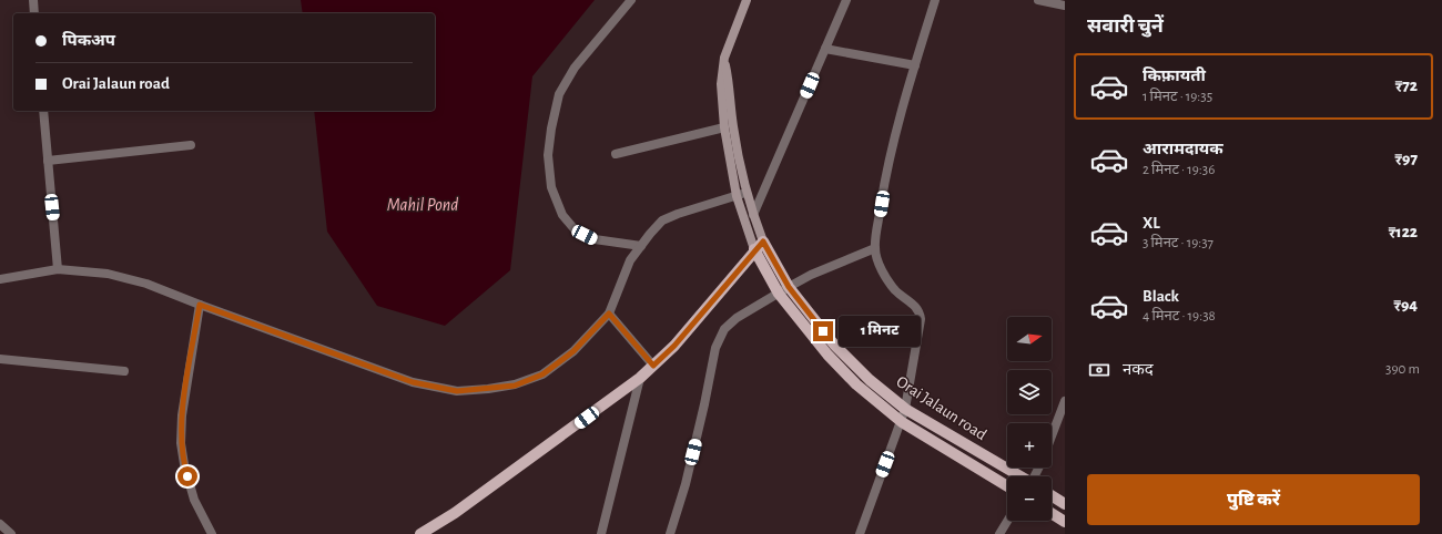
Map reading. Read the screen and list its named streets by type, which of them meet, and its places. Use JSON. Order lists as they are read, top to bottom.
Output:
{
  "streets": {
    "main road": ["Orai Jalaun road"]
  },
  "water": ["Mahil Pond"],
  "north": "right",
  "page": {
    "heading": "सवारी चुनें",
    "banner": ["पिकअप", "Orai Jalaun road"],
    "list": [
      {
        "name": "किफ़ायती",
        "note": "1 मिनट · 19:35",
        "value": "₹72"
      },
      {
        "name": "आरामदायक",
        "note": "2 मिनट · 19:36",
        "value": "₹97"
      },
      {
        "name": "XL",
        "note": "3 मिनट · 19:37",
        "value": "₹122"
      },
      {
        "name": "Black",
        "note": "4 मिनट · 19:38",
        "value": "₹94"
      }
    ],
    "bubble": "1 मिनट",
    "map_buttons": ["+", "−"],
    "pay": ["नकद", "390 m"],
    "buttons": "पुष्टि करें"
  }
}
